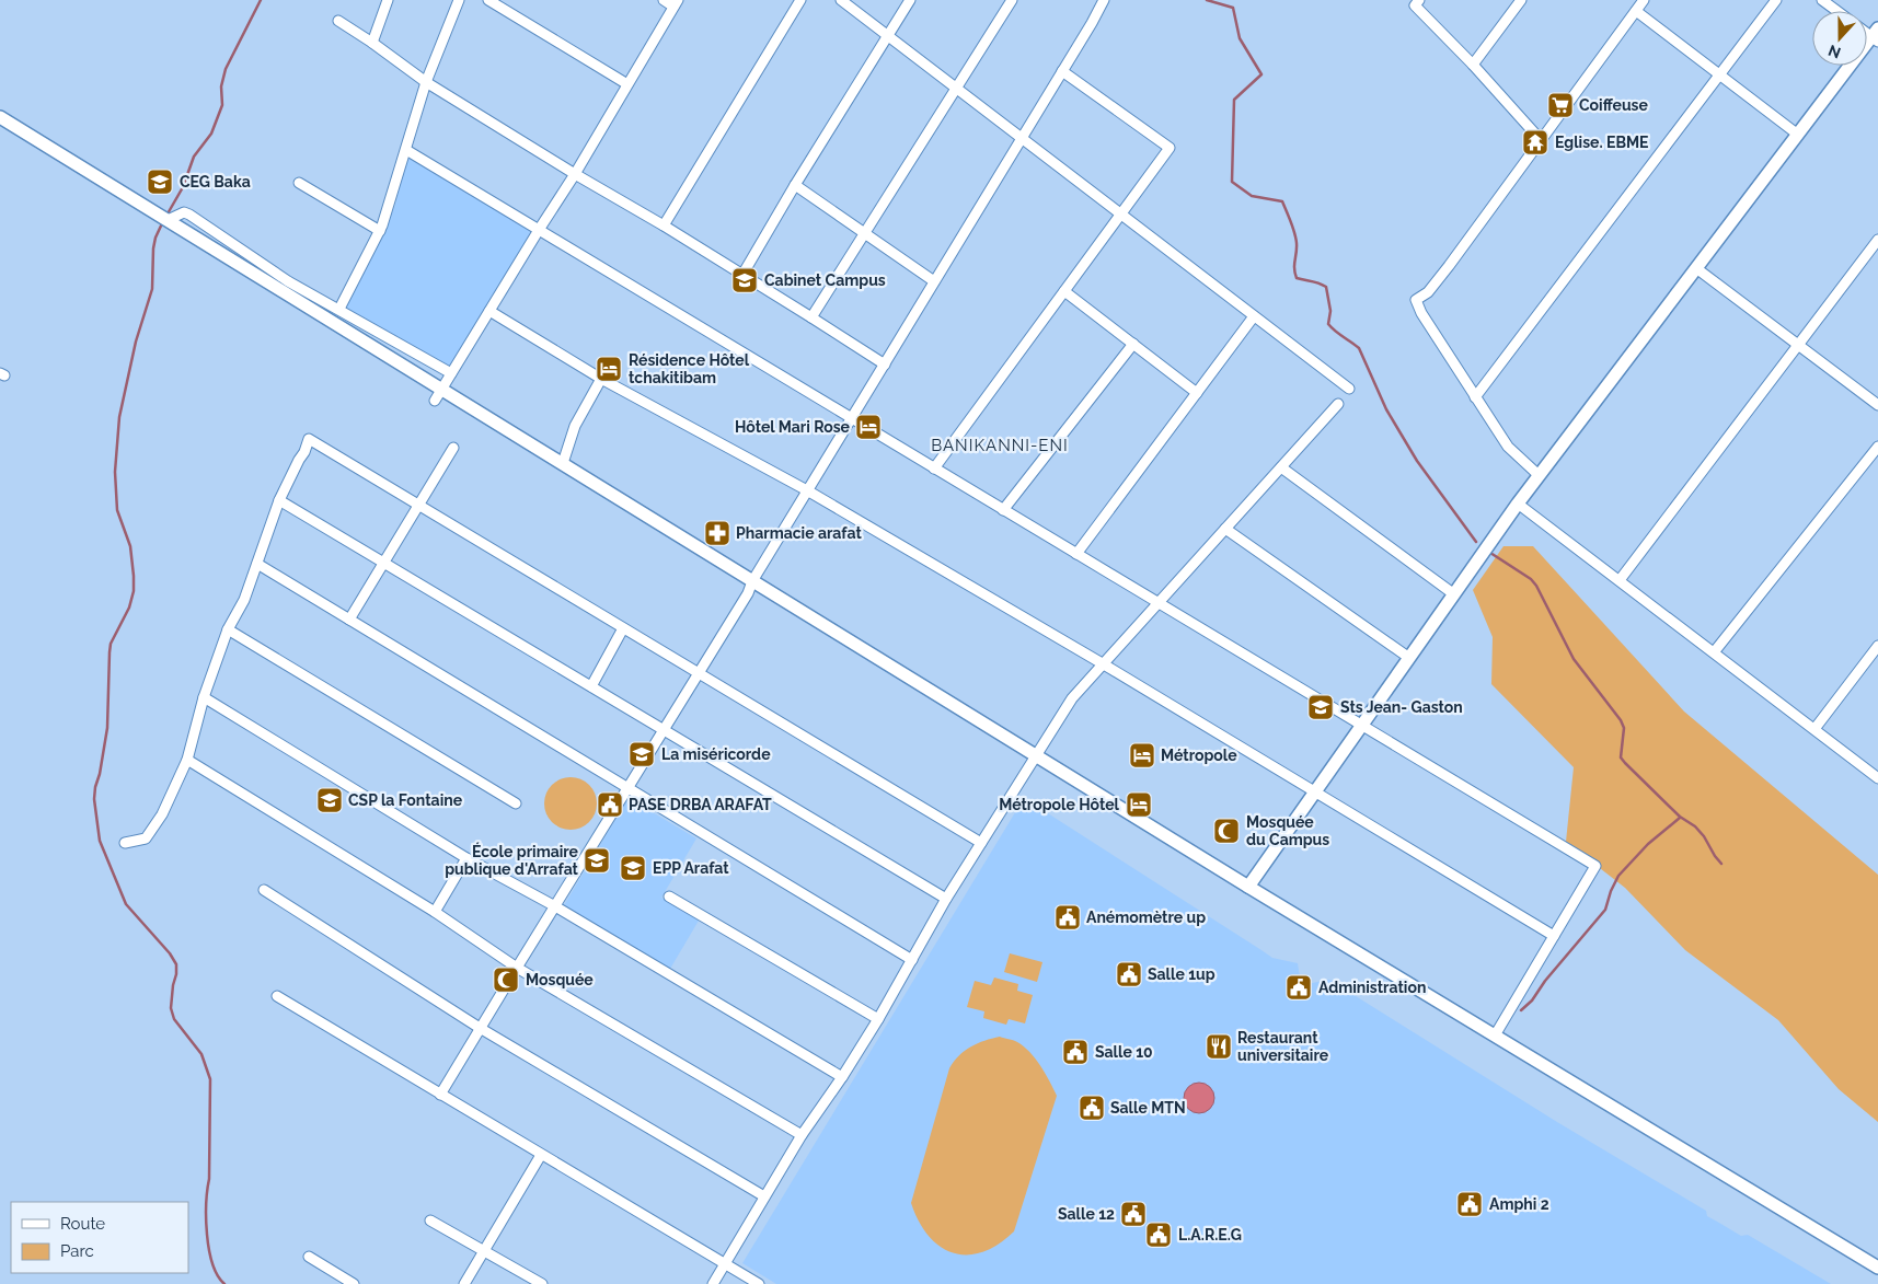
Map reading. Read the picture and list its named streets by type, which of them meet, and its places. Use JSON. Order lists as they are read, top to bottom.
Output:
{
  "districts": ["BANIKANNI-ENI"],
  "places": {
    "supermarket": ["Coiffeuse"],
    "temple": ["Eglise. EBME"],
    "school or university": [
      "CEG Baka",
      "Cabinet Campus",
      "Sts Jean- Gaston",
      "La miséricorde",
      "CSP la Fontaine",
      "École primaire publique d'Arrafat",
      "EPP Arafat"
    ],
    "hotel": [
      "Résidence Hôtel tchakitibam",
      "Hôtel Mari Rose",
      "Métropole",
      "Métropole Hôtel"
    ],
    "pharmacy": ["Pharmacie arafat"],
    "public building": [
      "PASE DRBA ARAFAT",
      "Anémomètre up",
      "Salle 1up",
      "Administration",
      "Salle 10",
      "Salle MTN",
      "Amphi 2",
      "Salle 12",
      "L.A.R.E.G"
    ],
    "mosque": ["Mosquée du Campus", "Mosquée"],
    "restaurant": ["Restaurant universitaire"]
  },
  "legend": ["Route", "Parc"],
  "north": "bottom"
}
